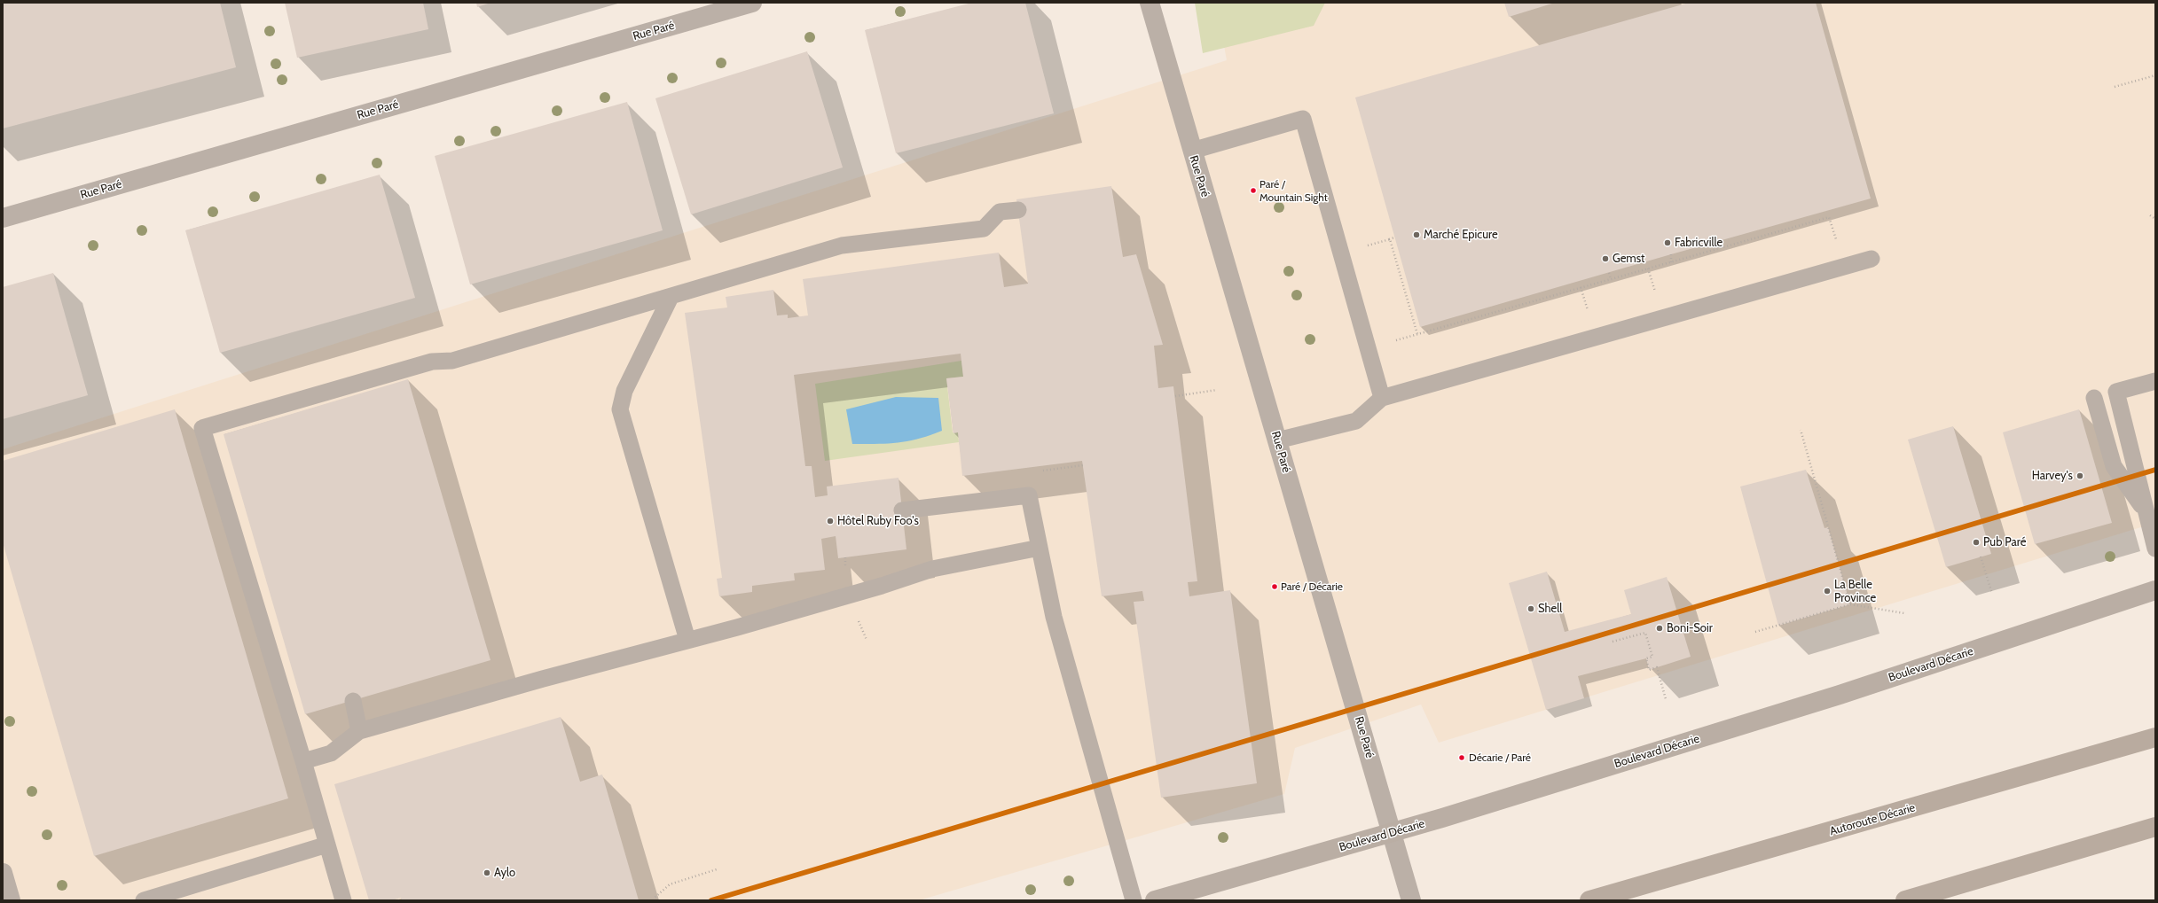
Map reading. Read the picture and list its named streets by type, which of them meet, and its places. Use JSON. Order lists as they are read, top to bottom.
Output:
{
  "streets": {
    "highway": ["Autoroute Décarie"],
    "main road": ["Boulevard Décarie"],
    "street": ["Rue Paré"]
  },
  "crossings": [
    ["Rue Paré", "Boulevard Décarie"]
  ],
  "places": [
    "Paré / Mountain Sight",
    "Marché Epicure",
    "Fabricville",
    "Gemst",
    "Harvey's",
    "Hôtel Ruby Foo's",
    "Pub Paré",
    "Paré / Décarie",
    "La Belle Province",
    "Shell",
    "Boni-Soir",
    "Décarie / Paré",
    "Aylo"
  ]
}
